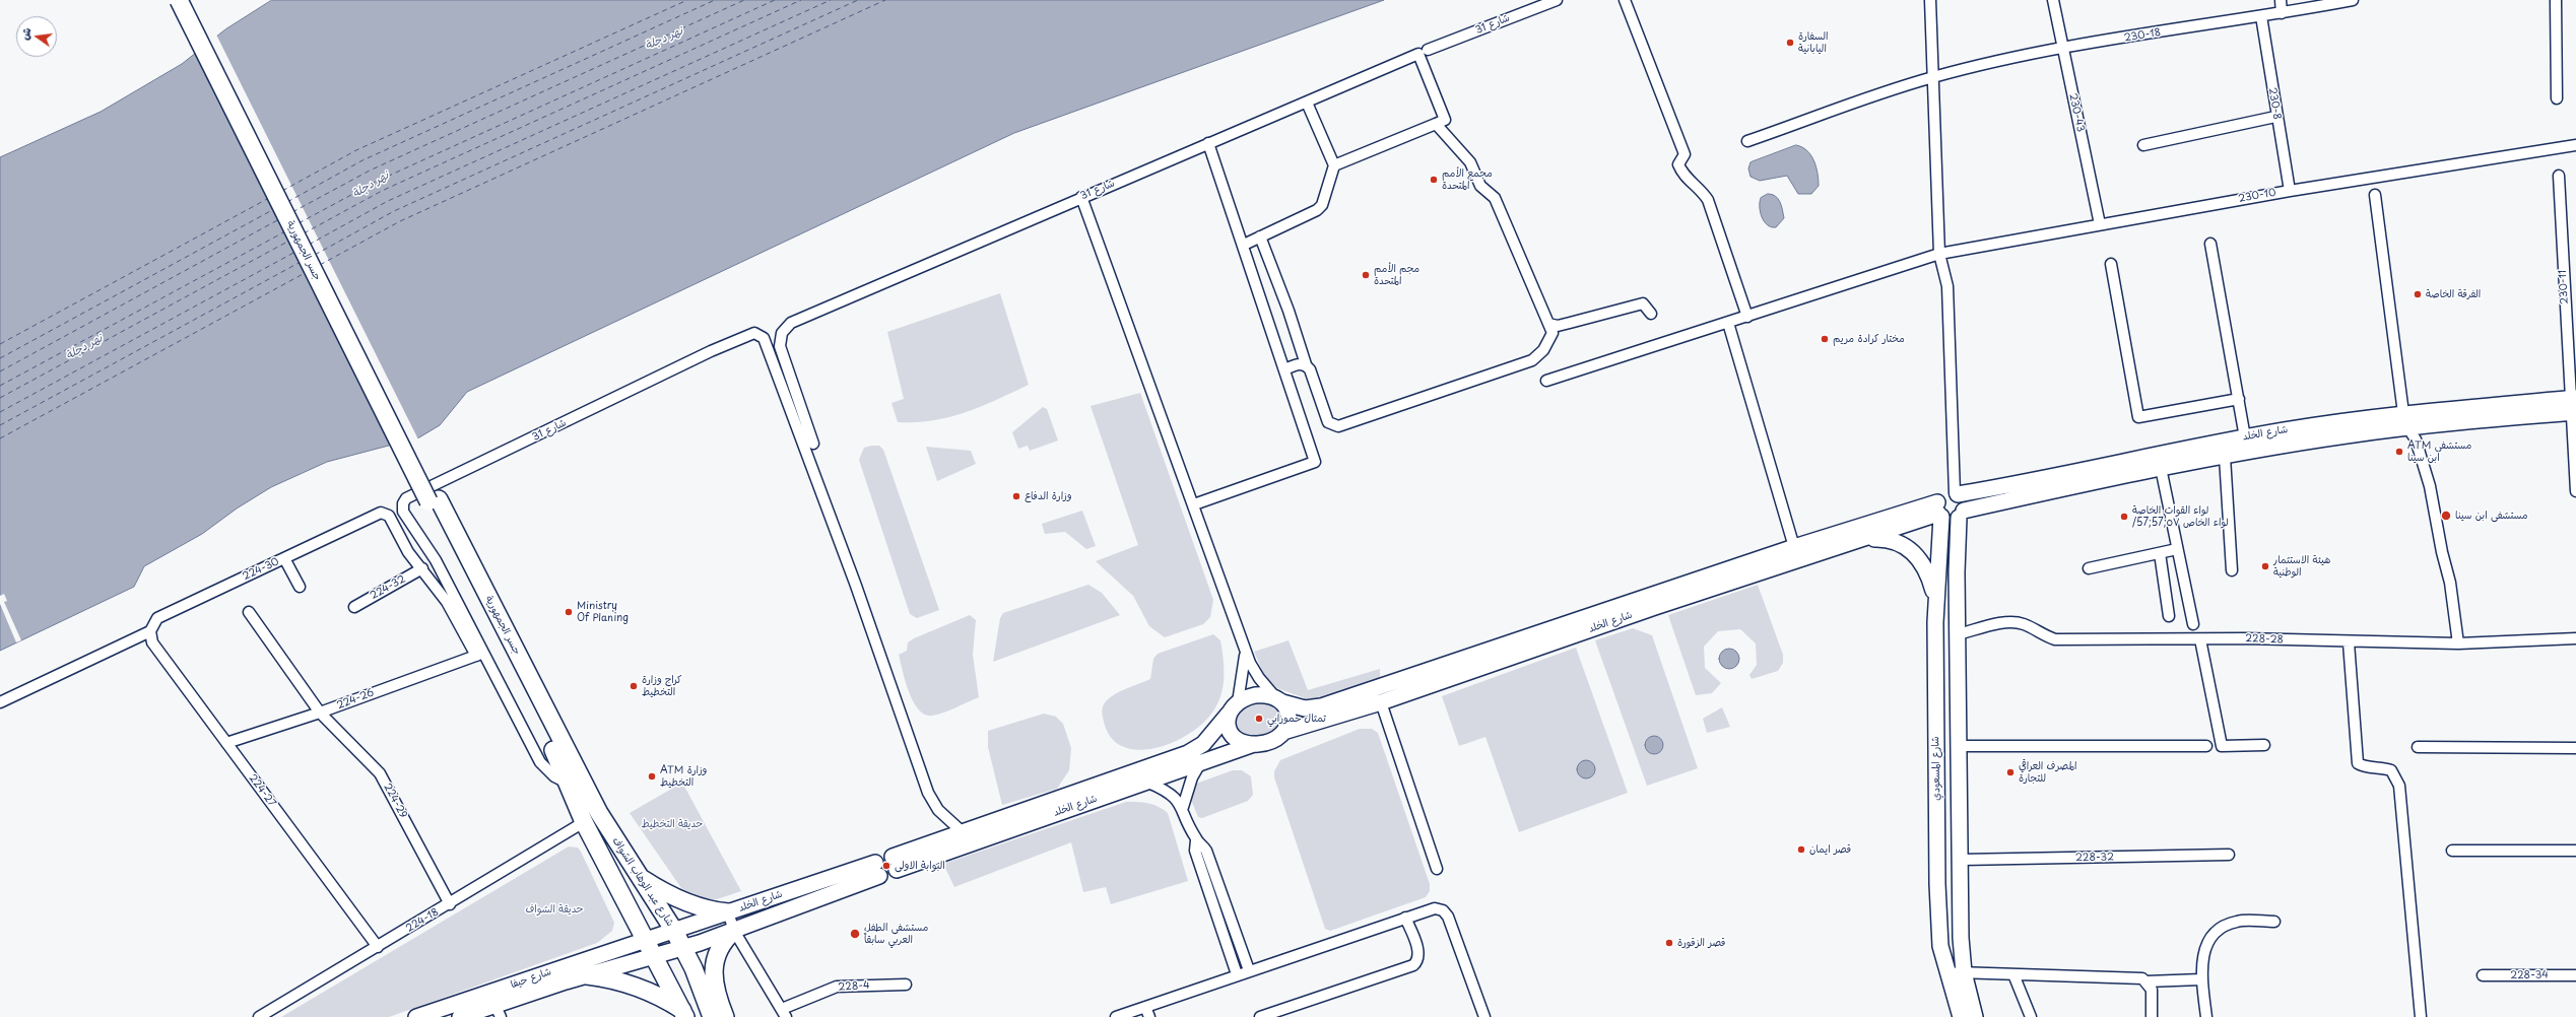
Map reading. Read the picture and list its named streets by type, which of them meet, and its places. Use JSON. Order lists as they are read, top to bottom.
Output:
{
  "streets": {
    "main road": [
      "جسر الجمهورية",
      "شارع الخلد",
      "شارع المسعودي",
      "شارع عبد الوهاب الشواف",
      "شارع حيفا"
    ],
    "street": [
      "شارع 31",
      "230-18",
      "230-8",
      "230-43",
      "230-10",
      "230-11",
      "224-30",
      "224-32",
      "228-28",
      "224-26",
      "224-27",
      "224-29",
      "228-32",
      "224-18",
      "228-34",
      "228-4"
    ]
  },
  "crossings": [
    ["شارع 31", "شارع الخلد"],
    ["شارع 31", "224-26"],
    ["230-18", "230-8"],
    ["230-18", "230-43"],
    ["230-8", "230-10"],
    ["230-43", "230-10"],
    ["جسر الجمهورية", "شارع عبد الوهاب الشواف"],
    ["230-11", "شارع الخلد"],
    ["شارع الخلد", "شارع المسعودي"],
    ["شارع الخلد", "شارع عبد الوهاب الشواف"],
    ["شارع الخلد", "شارع حيفا"],
    ["224-30", "224-32"],
    ["224-30", "224-27"],
    ["224-26", "224-27"],
    ["224-26", "224-29"],
    ["224-27", "224-18"],
    ["224-29", "224-18"],
    ["شارع عبد الوهاب الشواف", "224-18"],
    ["شارع عبد الوهاب الشواف", "شارع حيفا"]
  ],
  "water": ["نهر دجلة"],
  "parks": ["حديقة التخطيط", "حديقة الشواف"],
  "places": [
    "السفارة اليابانية",
    "مجمع الأمم المتحدة",
    "مجم الأمم المتحدة",
    "الفرقة الخاصة",
    "مختار كرادة مريم",
    "ATM مستشفى ابن سينا",
    "وزارة الدفاع",
    "مستشفى ابن سينا",
    "لواء القوات الخاصة /57;لواء الخاص ٥٧;57",
    "هيئة الاستثمار الوطنية",
    "Ministry Of Planing",
    "كراج وزارة التخطيط",
    "تمثال حمورابي",
    "المصرف العراقي للتجارة",
    "ATM وزارة التخطيط",
    "قصر ايمان",
    "البوابة الاولى",
    "مستشفى الطفل العربي سابقاً",
    "قصر الزقورة"
  ],
  "north": "left"
}
